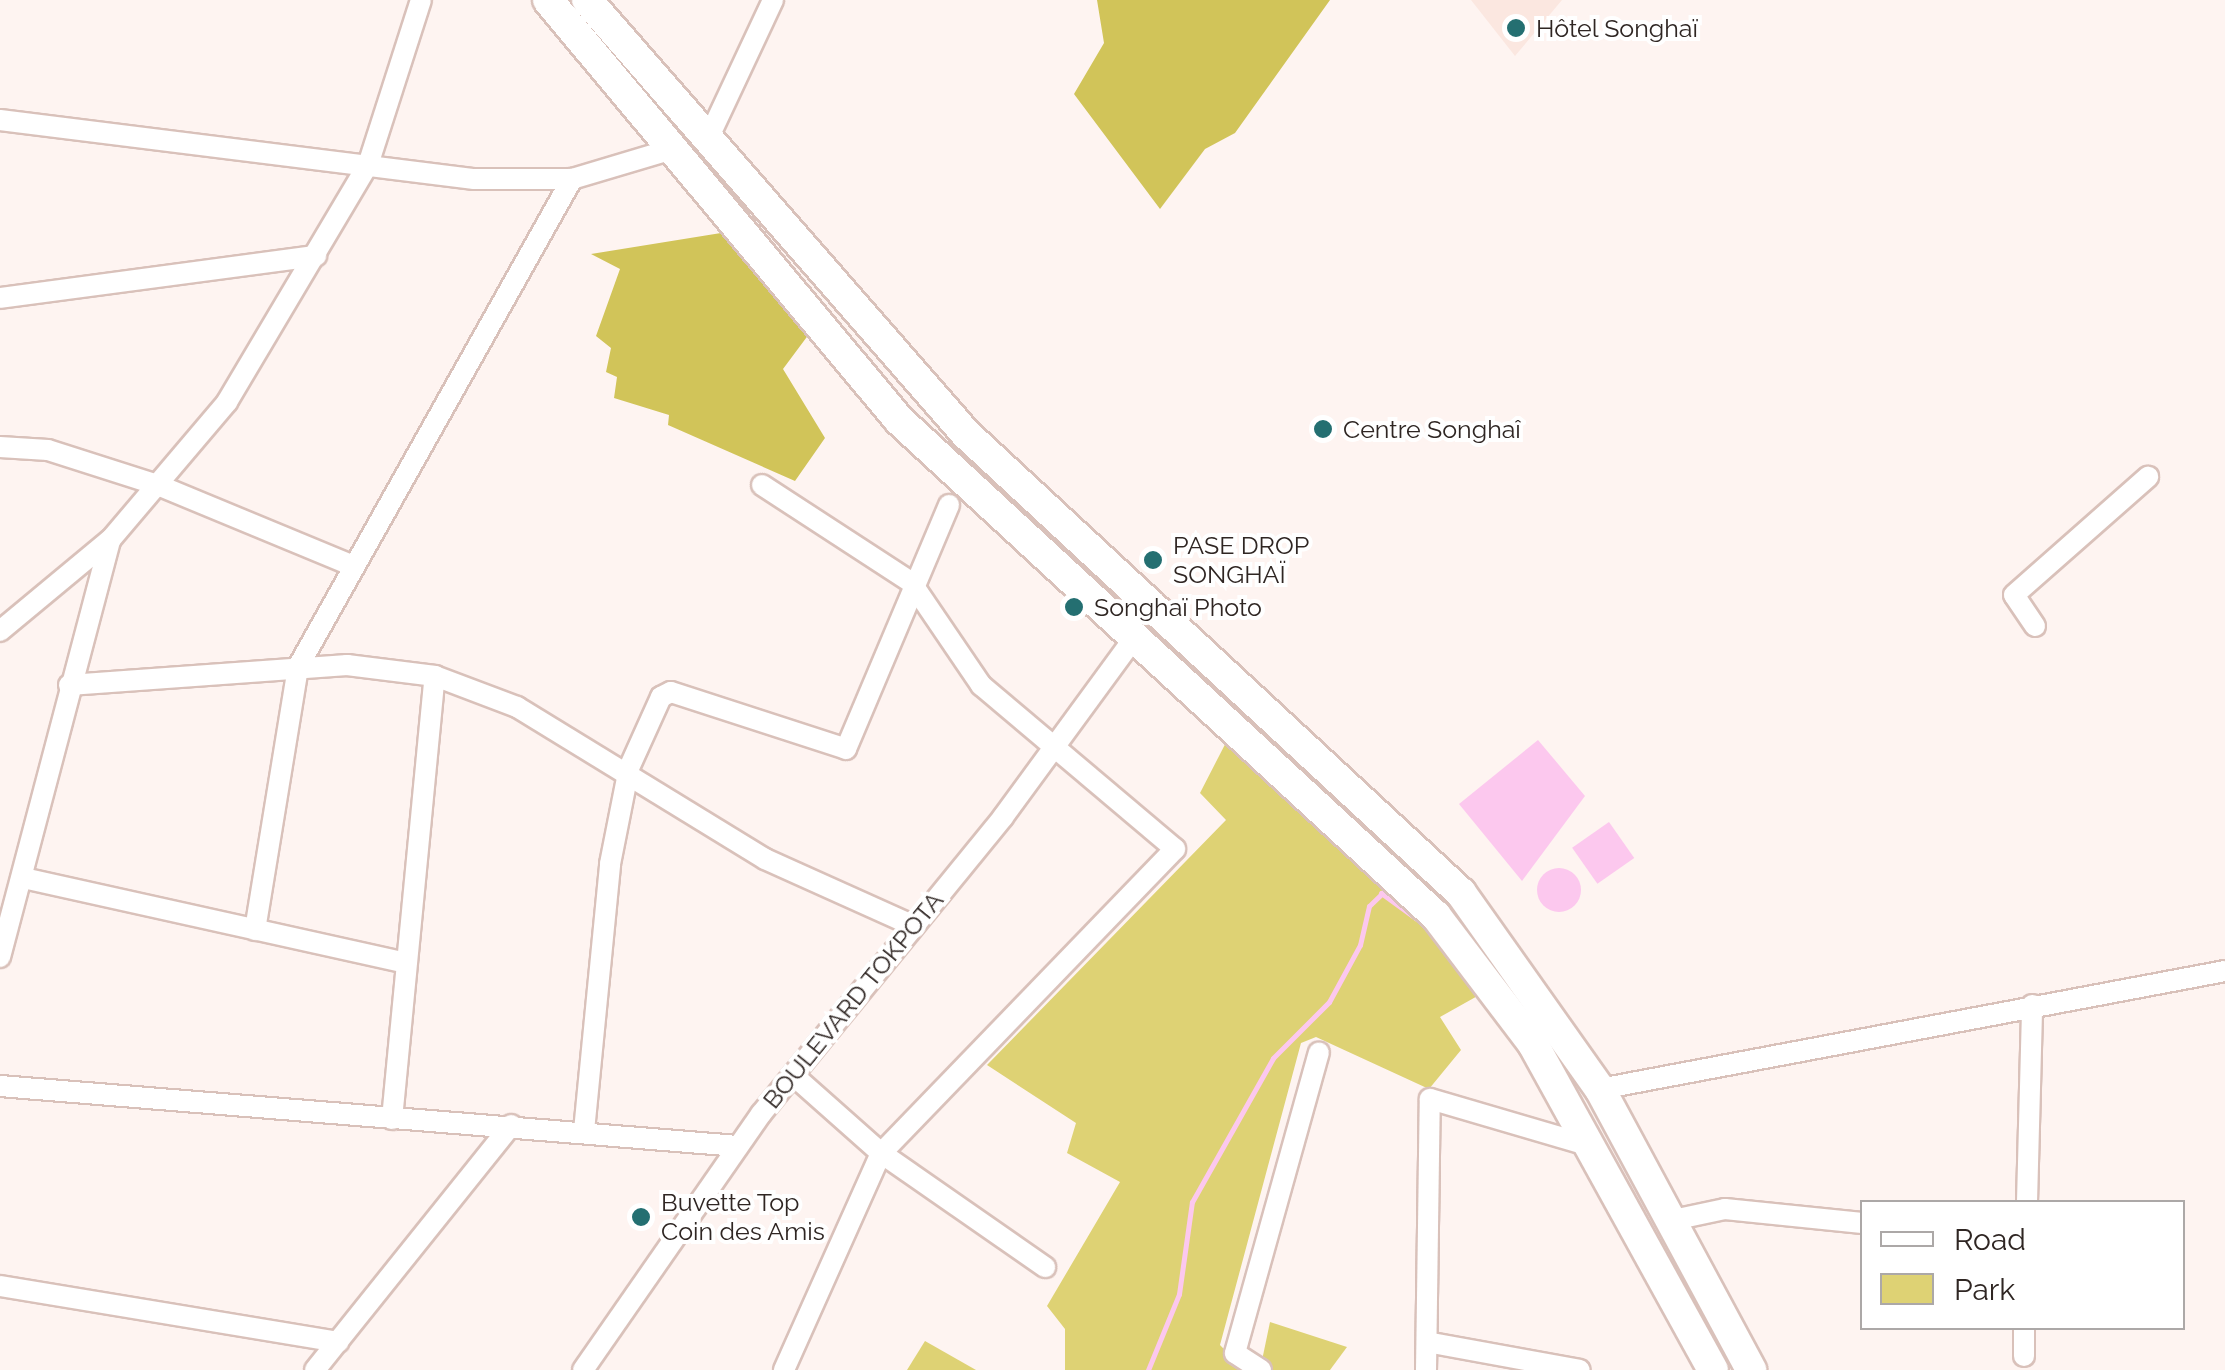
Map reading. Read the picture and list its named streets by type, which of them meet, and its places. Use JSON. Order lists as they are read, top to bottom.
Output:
{
  "streets": {
    "street": ["BOULEVARD TOKPOTA"]
  },
  "places": [
    "Hôtel Songhaï",
    "Centre Songhaî",
    "PASE DROP SONGHAÏ",
    "Songhaï Photo",
    "Buvette Top Coin des Amis"
  ],
  "legend": ["Road", "Park"]
}
